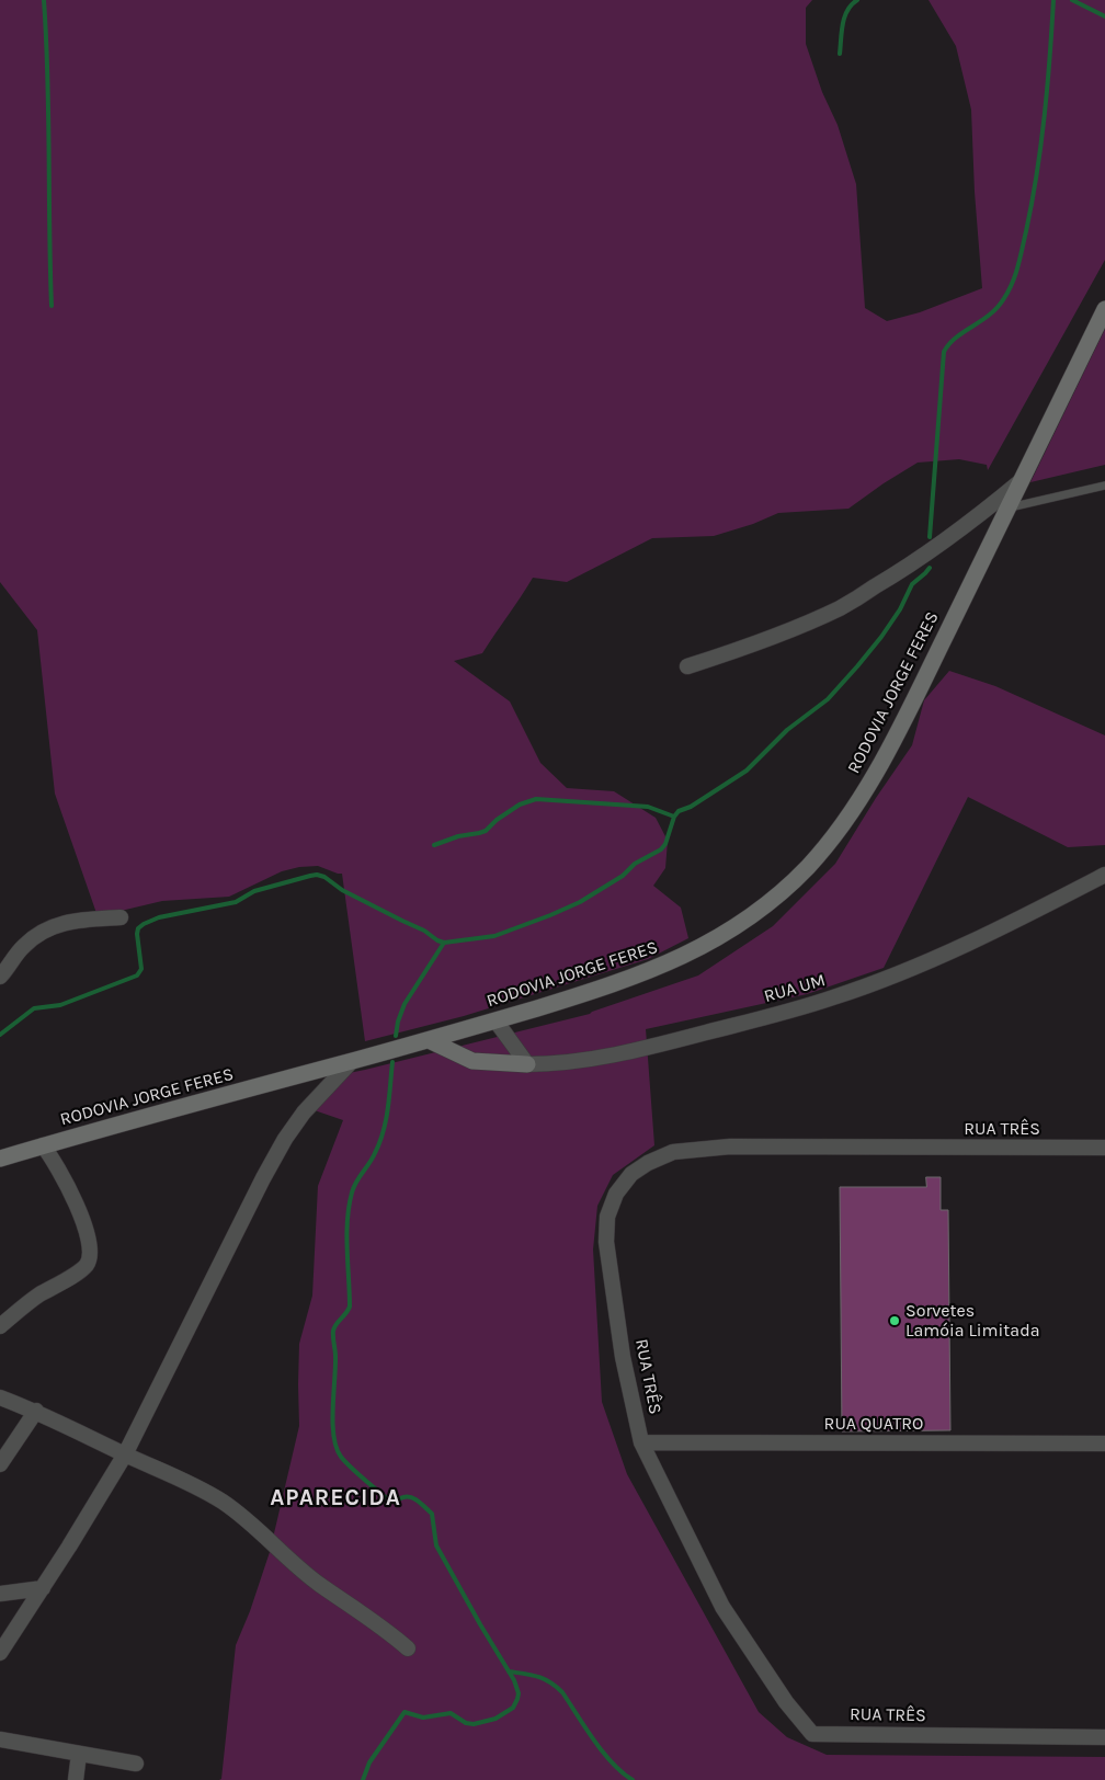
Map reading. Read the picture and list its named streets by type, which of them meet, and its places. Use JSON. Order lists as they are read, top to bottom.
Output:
{
  "streets": {
    "main road": ["RODOVIA JORGE FERES"],
    "street": ["RUA UM", "RUA TRÊS", "RUA QUATRO"]
  },
  "crossings": [
    ["RUA TRÊS", "RUA QUATRO"]
  ],
  "districts": ["APARECIDA"],
  "places": ["Sorvetes Lamóia Limitada"]
}
